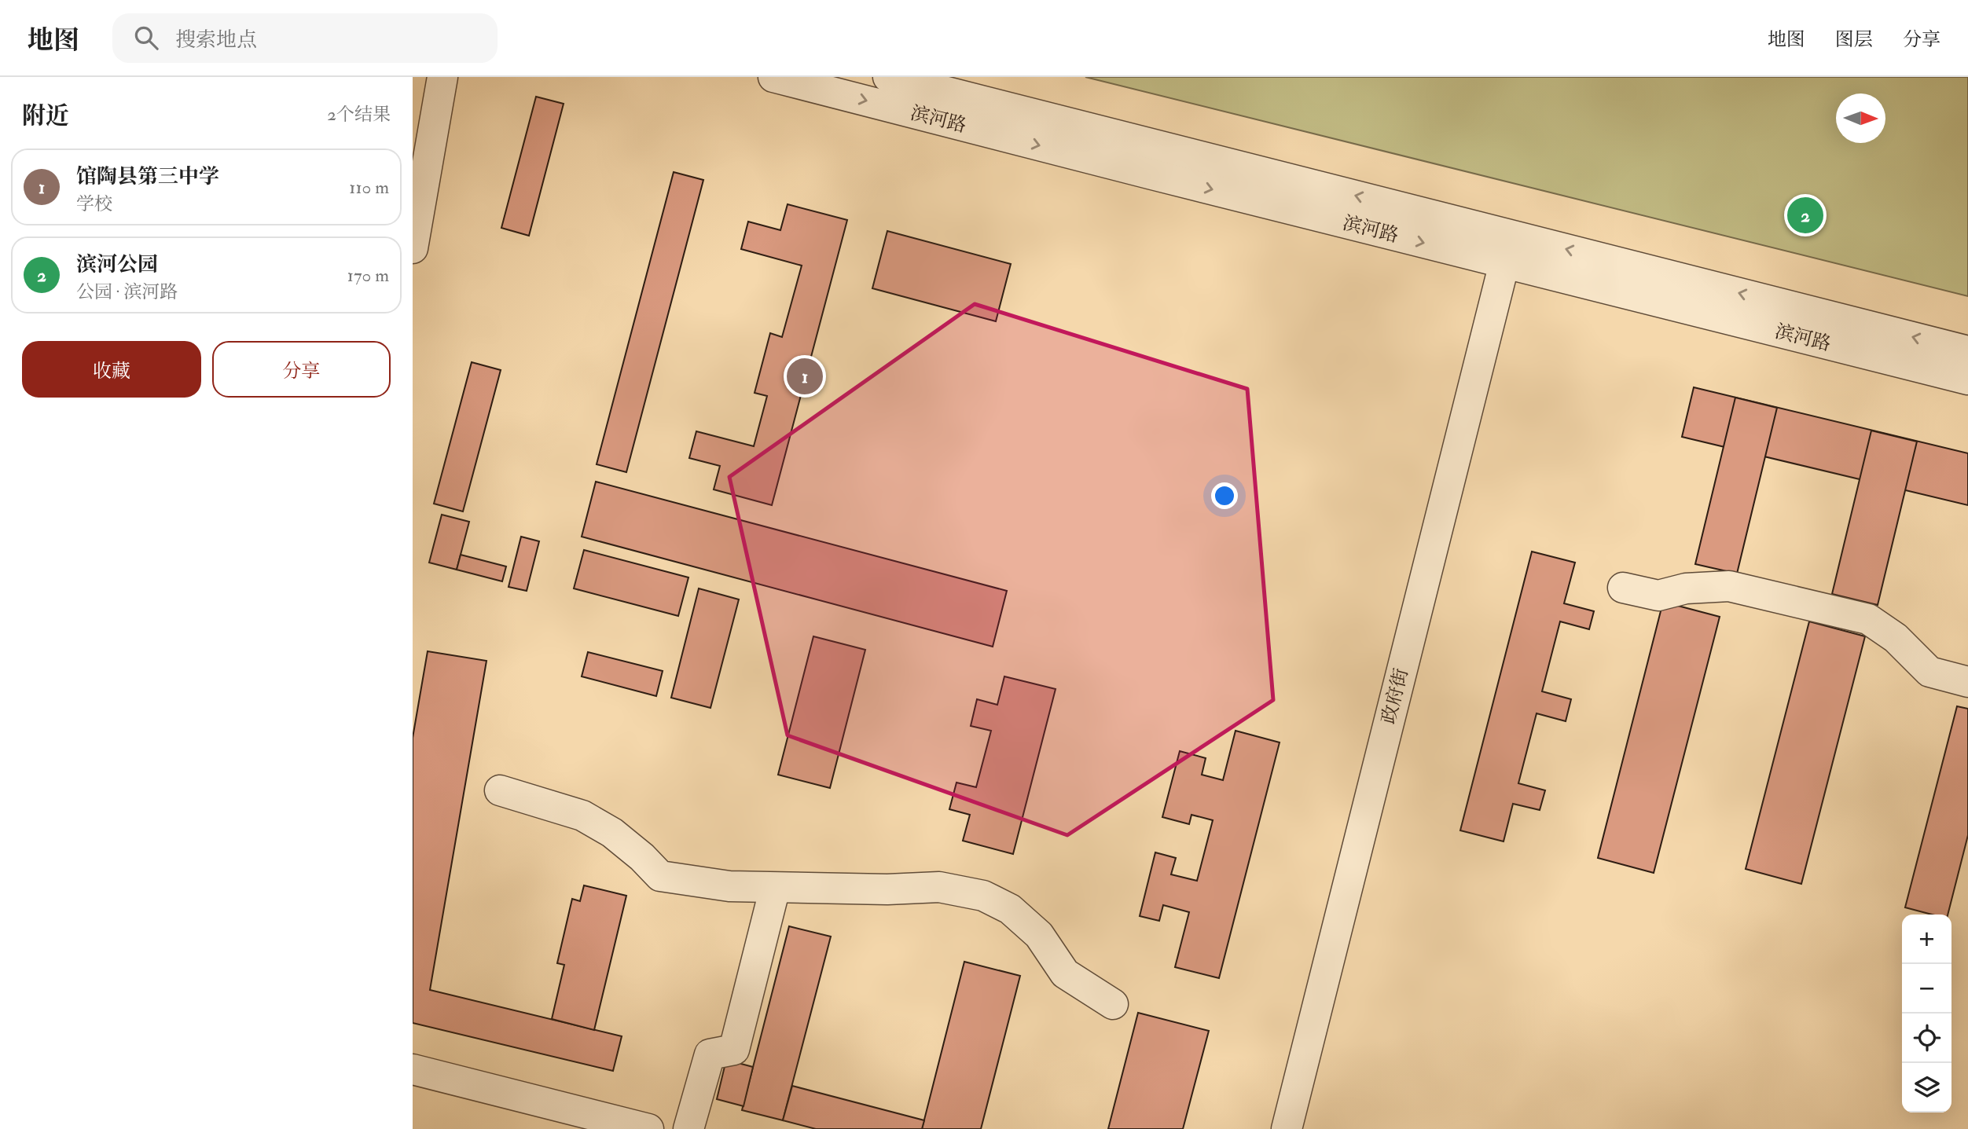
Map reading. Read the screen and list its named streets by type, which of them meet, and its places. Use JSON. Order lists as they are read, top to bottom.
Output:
{
  "streets": {
    "street": ["滨河路", "政府街"]
  },
  "crossings": [
    ["滨河路", "政府街"]
  ],
  "north": "right",
  "page": {
    "header": "地图",
    "search": "搜索地点",
    "nav": ["地图", "图层", "分享"],
    "heading": ["附近", "2个结果"],
    "list": [
      {
        "mark": "1",
        "name": "馆陶县第三中学",
        "note": "学校",
        "value": "110 m"
      },
      {
        "mark": "2",
        "name": "滨河公园",
        "note": "公园 · 滨河路",
        "value": "170 m"
      }
    ],
    "pins": ["2", "1"],
    "buttons": ["收藏", "分享"],
    "map_buttons": ["+", "−"]
  }
}
